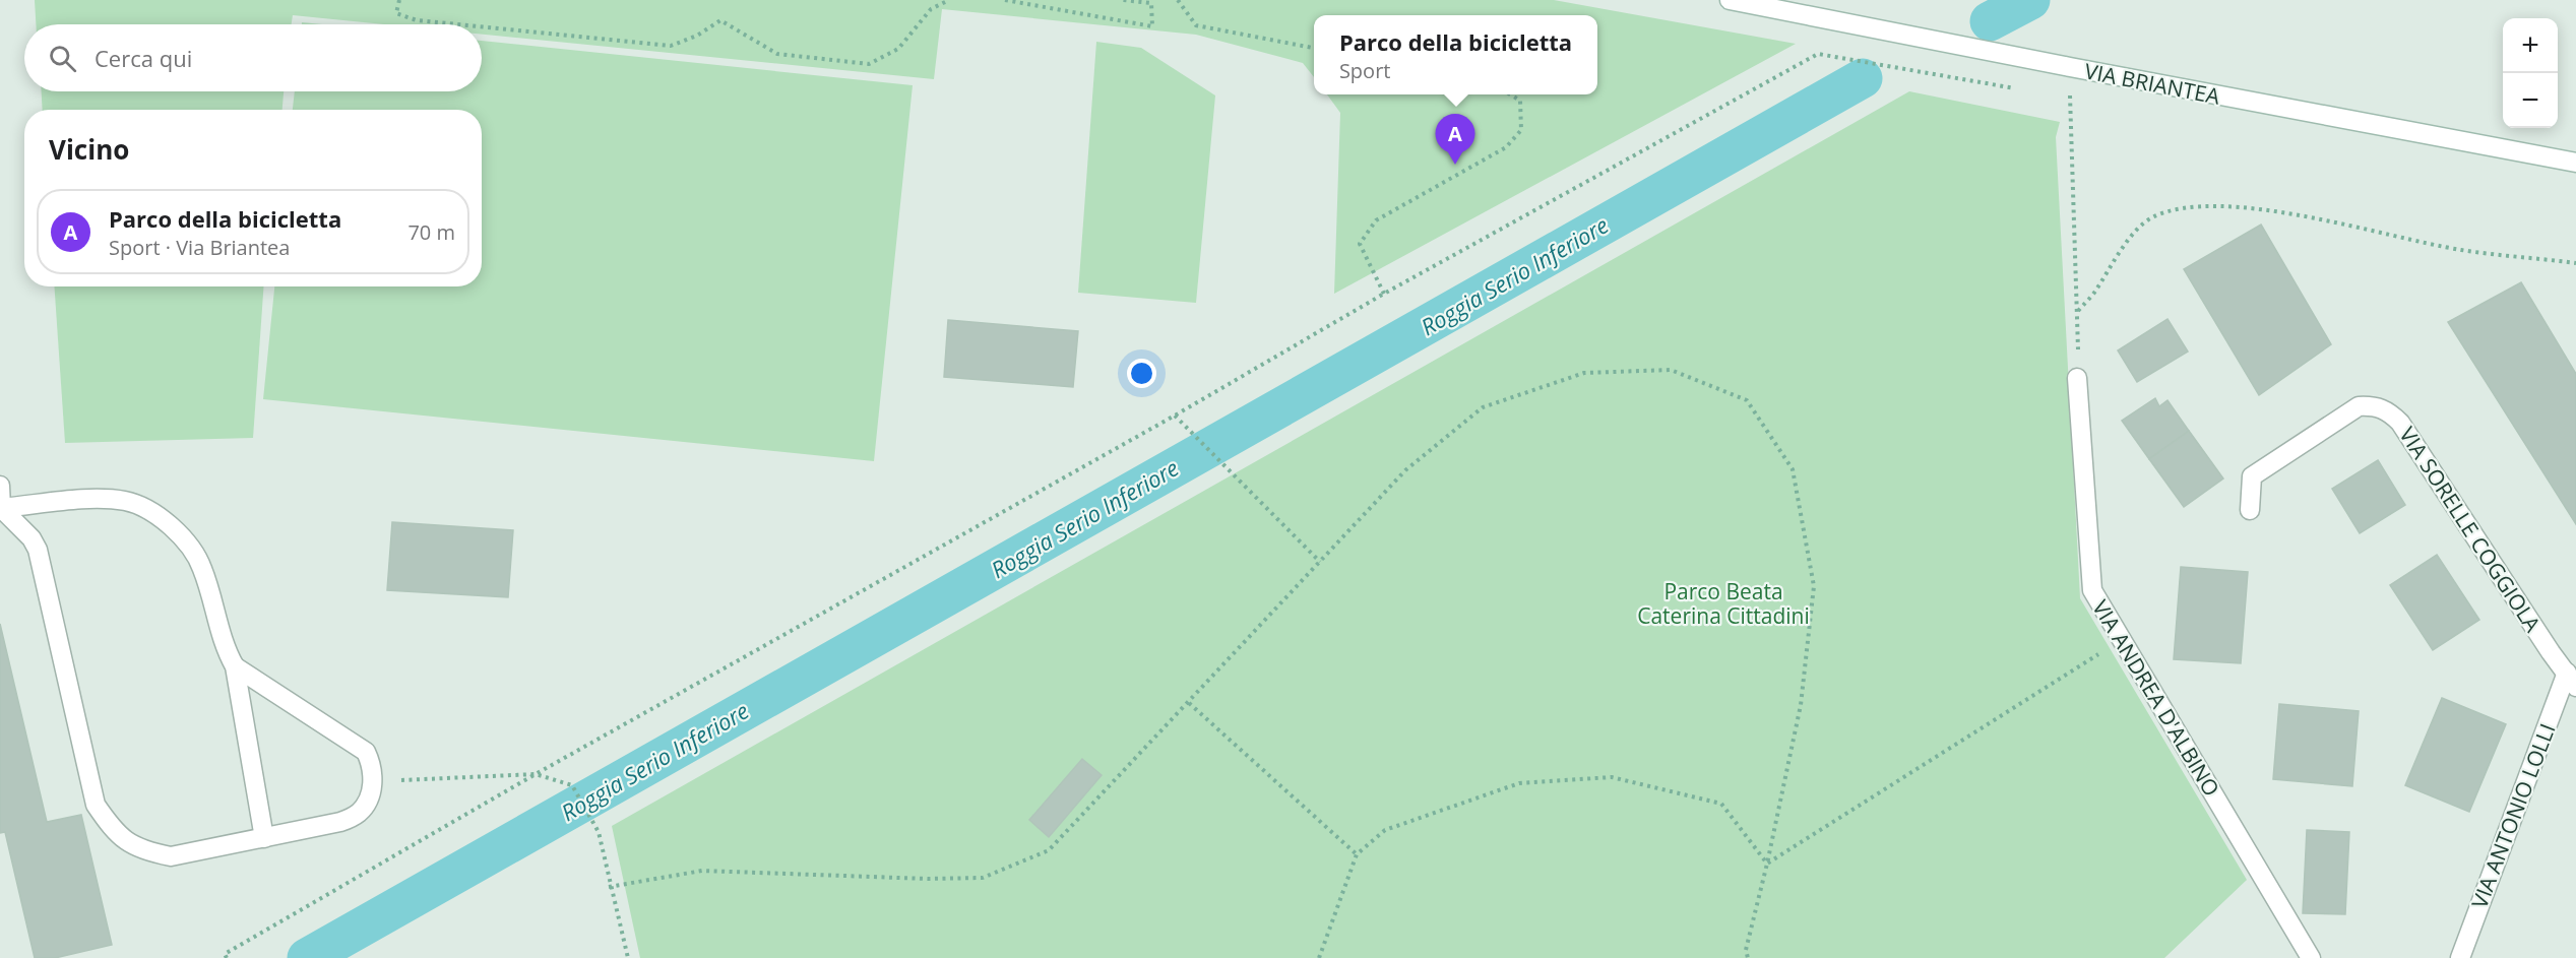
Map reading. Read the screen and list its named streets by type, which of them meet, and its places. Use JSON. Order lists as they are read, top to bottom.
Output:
{
  "streets": {
    "street": [
      "VIA BRIANTEA",
      "VIA SORELLE COGGIOLA",
      "VIA ANDREA D'ALBINO",
      "VIA ANTONIO LOLLI"
    ]
  },
  "crossings": [
    ["VIA SORELLE COGGIOLA", "VIA ANTONIO LOLLI"]
  ],
  "water": ["Roggia Serio Inferiore"],
  "parks": ["Parco Beata Caterina Cittadini"],
  "page": {
    "popup": ["Parco della bicicletta", "Sport"],
    "map_buttons": ["+", "−"],
    "search": "Cerca qui",
    "heading": "Vicino",
    "pins": "A",
    "list": [
      {
        "mark": "A",
        "name": "Parco della bicicletta",
        "note": "Sport · Via Briantea",
        "value": "70 m"
      }
    ]
  }
}
